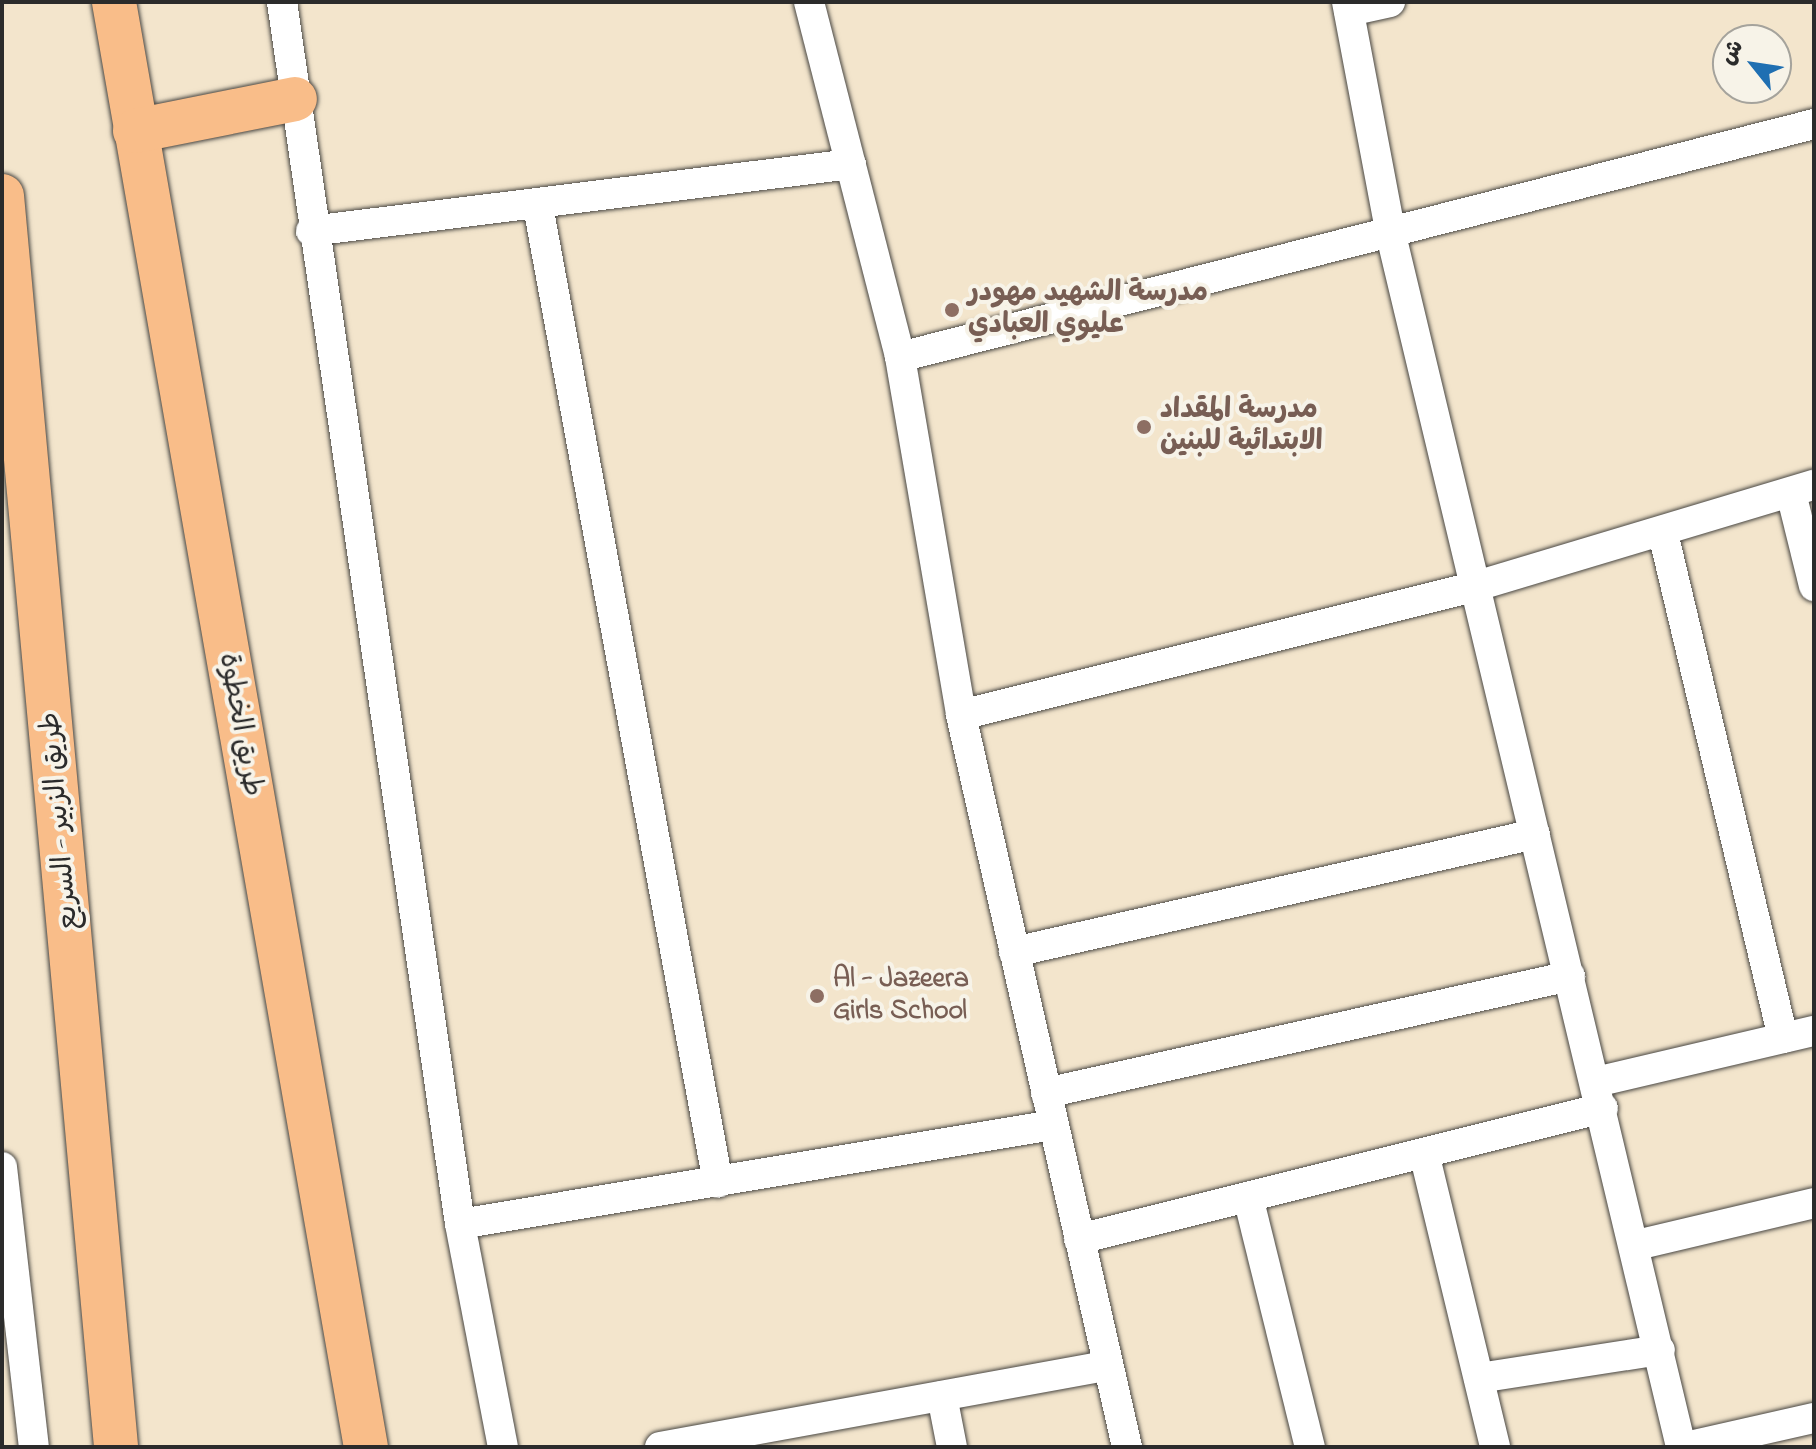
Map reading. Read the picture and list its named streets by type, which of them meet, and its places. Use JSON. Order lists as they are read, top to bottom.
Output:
{
  "streets": {
    "highway": ["طريق الخطوة", "طريق الزبير - السريع"]
  },
  "places": ["مدرسة الشهيد مهودر عليوي العبادي", "مدرسة المقداد الابتدائية للبنين", "Al - Jazeera Girls School"],
  "north": "top left"
}
